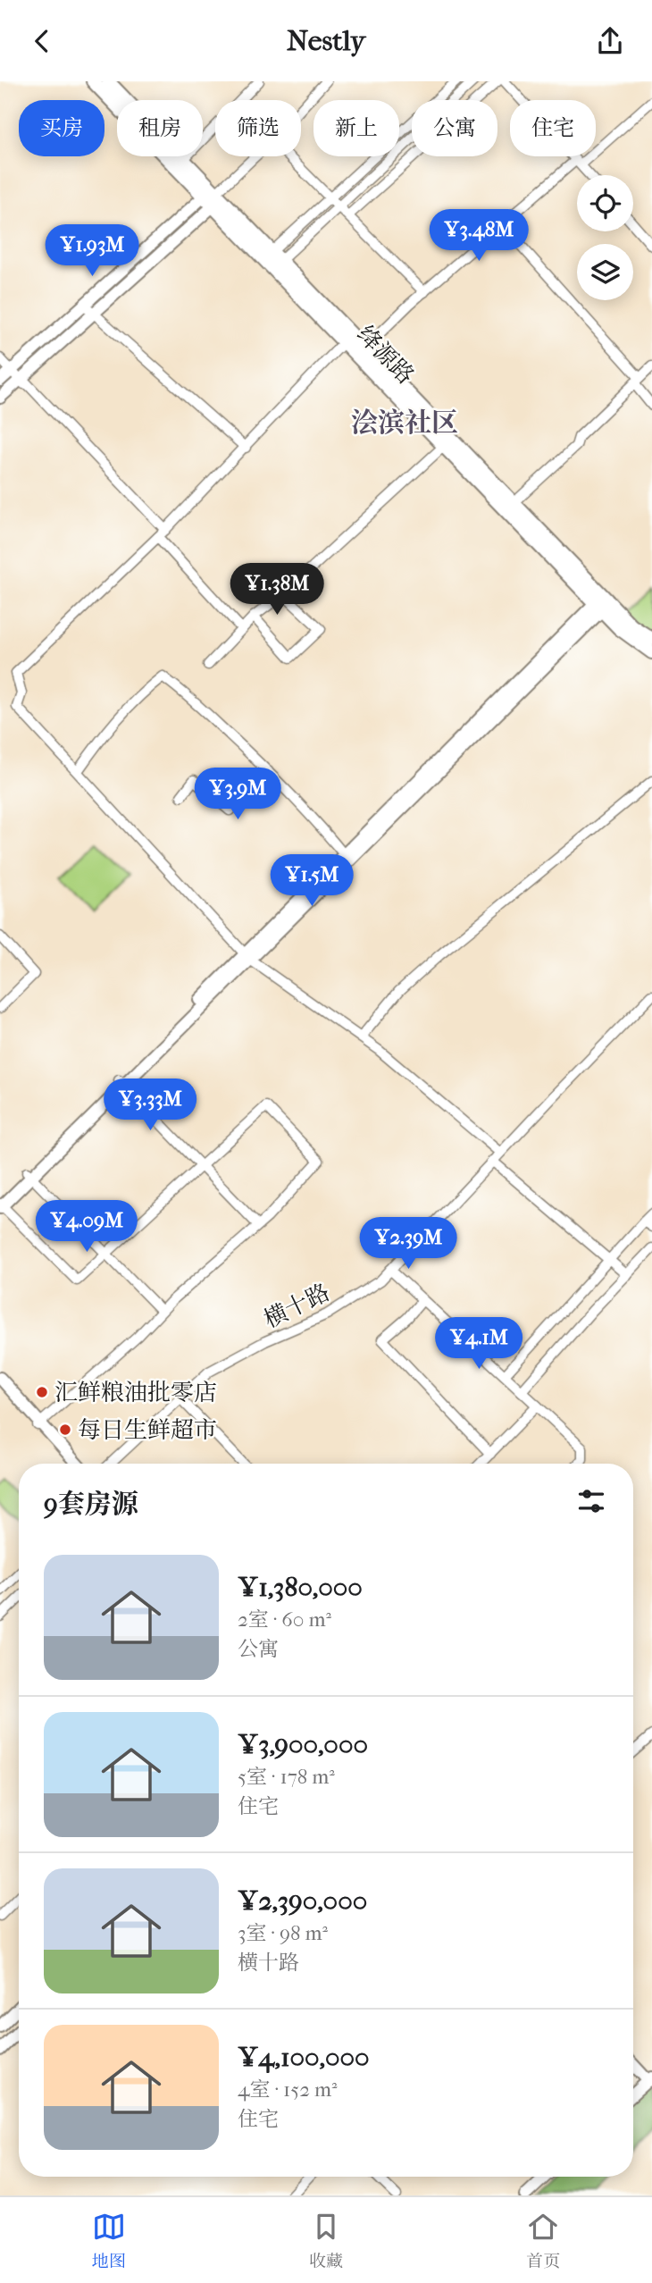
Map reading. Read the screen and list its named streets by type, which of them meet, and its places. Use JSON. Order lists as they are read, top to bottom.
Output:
{
  "streets": {
    "highway": ["绛源路"],
    "street": ["横十路"]
  },
  "districts": ["浍滨社区"],
  "places": ["汇鲜粮油批零店", "每日生鲜超市"],
  "page": {
    "header": "Nestly",
    "chip": [
      "买房",
      "租房",
      "筛选",
      "新上",
      "公寓",
      "住宅"
    ],
    "price": [
      "¥3.48M",
      "¥1.93M",
      "¥1.38M",
      "¥3.9M",
      "¥1.5M",
      "¥3.33M",
      "¥4.09M",
      "¥2.39M",
      "¥4.1M"
    ],
    "heading": "9套房源",
    "list": [
      {
        "name": "¥1,380,000",
        "note": "2室 · 60 m² · 公寓"
      },
      {
        "name": "¥3,900,000",
        "note": "5室 · 178 m² · 住宅"
      },
      {
        "name": "¥2,390,000",
        "note": "3室 · 98 m² · 横十路"
      },
      {
        "name": "¥4,100,000",
        "note": "4室 · 152 m² · 住宅"
      }
    ],
    "tabs": ["地图", "收藏", "首页"]
  }
}
